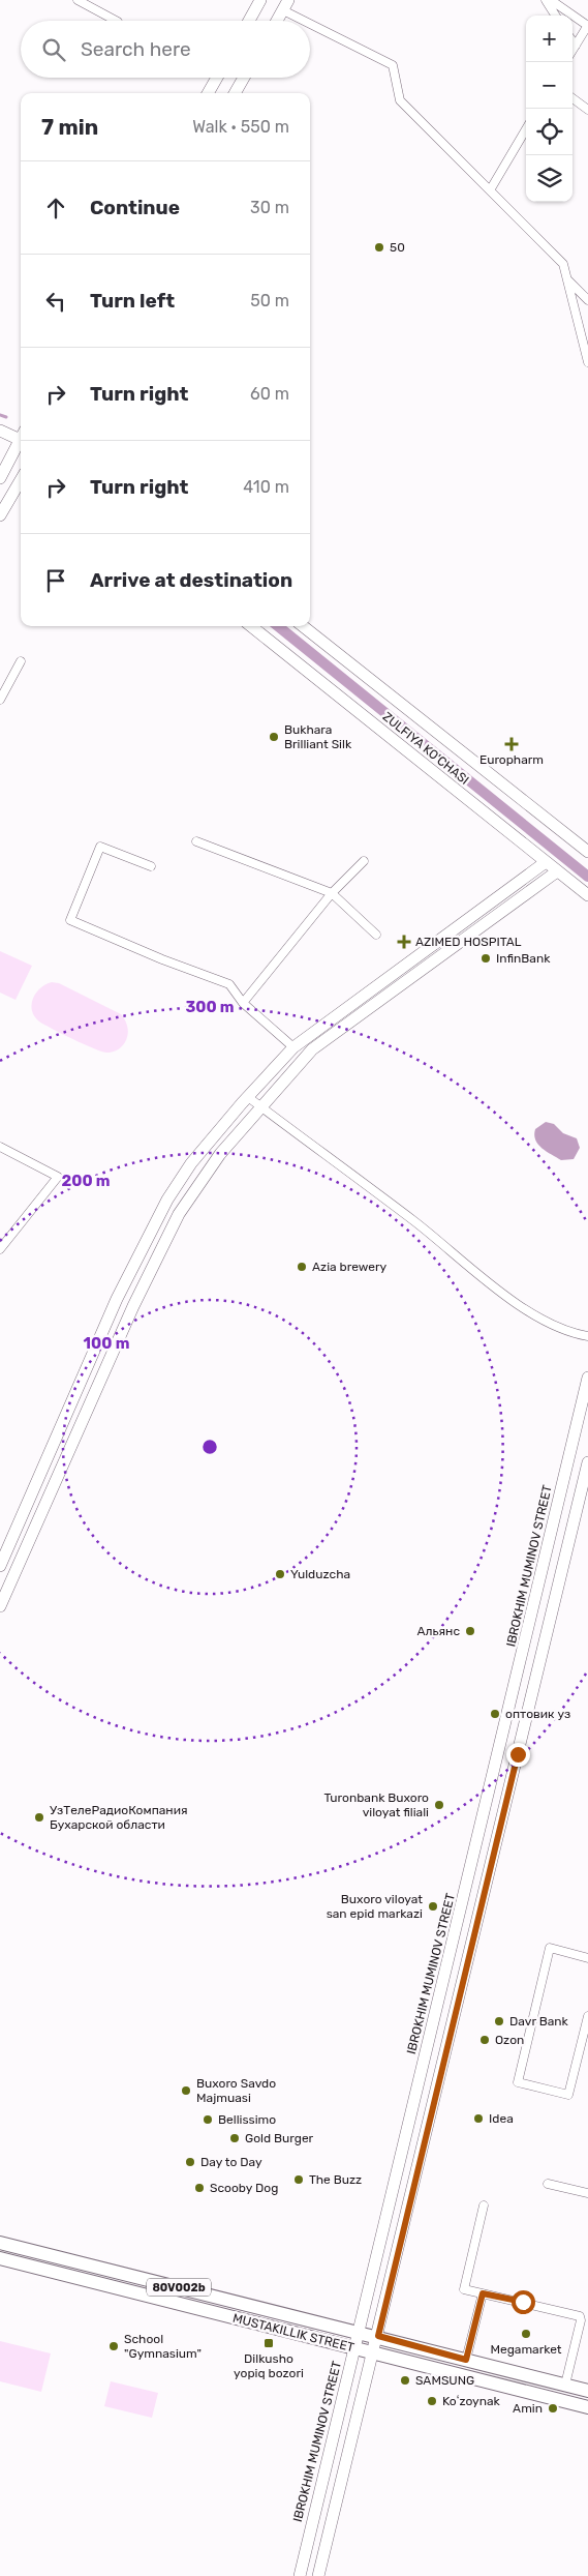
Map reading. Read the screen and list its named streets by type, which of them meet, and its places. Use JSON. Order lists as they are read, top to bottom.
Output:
{
  "streets": {
    "main road": [
      "ZULFIYA KO'CHASI",
      "IBROKHIM MUMINOV STREET",
      "80V002b",
      "MUSTAKILLIK STREET"
    ]
  },
  "crossings": [
    ["IBROKHIM MUMINOV STREET", "MUSTAKILLIK STREET"]
  ],
  "places": {
    "other": [
      "50",
      "Bukhara Brilliant Silk",
      "InfinBank",
      "Azia brewery",
      "Yulduzcha",
      "Альянс",
      "оптовик уз",
      "Turonbank Buxoro viloyat filiali",
      "УзТелеРадиоКомпания Бухарской области",
      "Buxoro viloyat san epid markazi",
      "Davr Bank",
      "Ozon",
      "Buxoro Savdo Majmuasi",
      "Idea",
      "Bellissimo",
      "Gold Burger",
      "Day to Day",
      "The Buzz",
      "Scooby Dog",
      "Megamarket",
      "School \"Gymnasium\"",
      "SAMSUNG",
      "Koʻzoynak",
      "Amin"
    ],
    "health": ["Europharm", "AZIMED HOSPITAL"],
    "transit": ["Dilkusho yopiq bozori"]
  },
  "page": {
    "map_buttons": ["+", "−"],
    "search": "Search here",
    "heading": ["7 min", "Walk · 550 m"],
    "list": [
      ["Continue", "30 m"],
      ["Turn left", "50 m"],
      ["Turn right", "60 m"],
      ["Turn right", "410 m"],
      "Arrive at destination"
    ]
  },
  "rings": ["300 m", "200 m", "100 m"]
}
